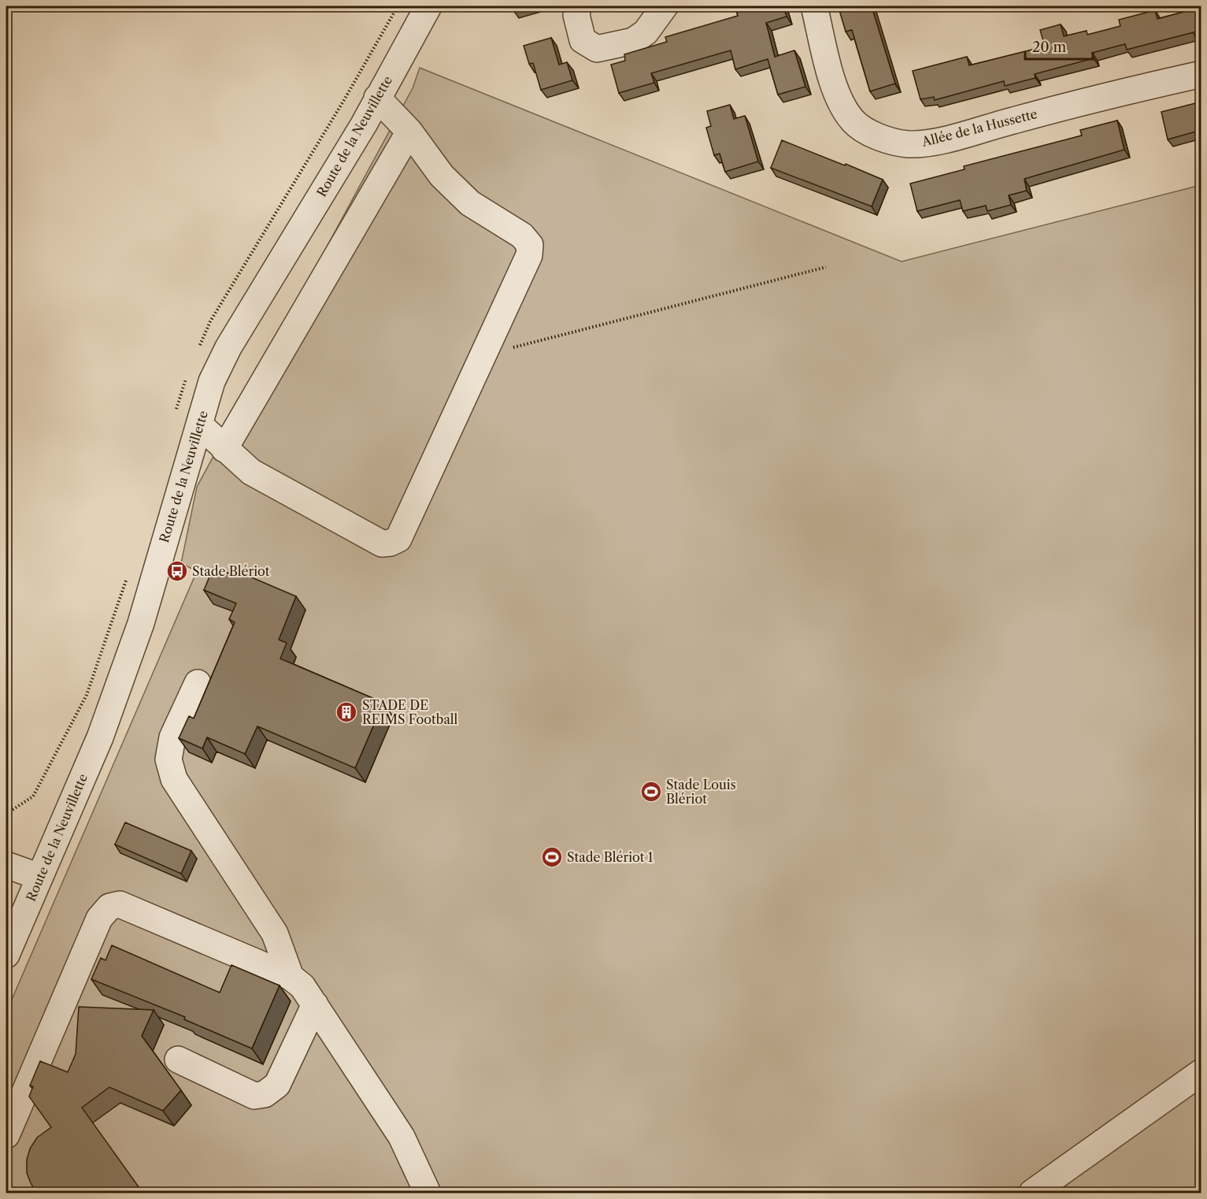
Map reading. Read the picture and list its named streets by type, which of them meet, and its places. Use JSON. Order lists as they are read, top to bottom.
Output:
{
  "streets": {
    "street": ["Allée de la Hussette", "Route de la Neuvillette"]
  },
  "places": {
    "bus stop": ["Stade Blériot"],
    "building": ["STADE DE REIMS Football"],
    "sports": ["Stade Louis Blériot", "Stade Blériot 1"]
  },
  "scale_bar": "20 m"
}
